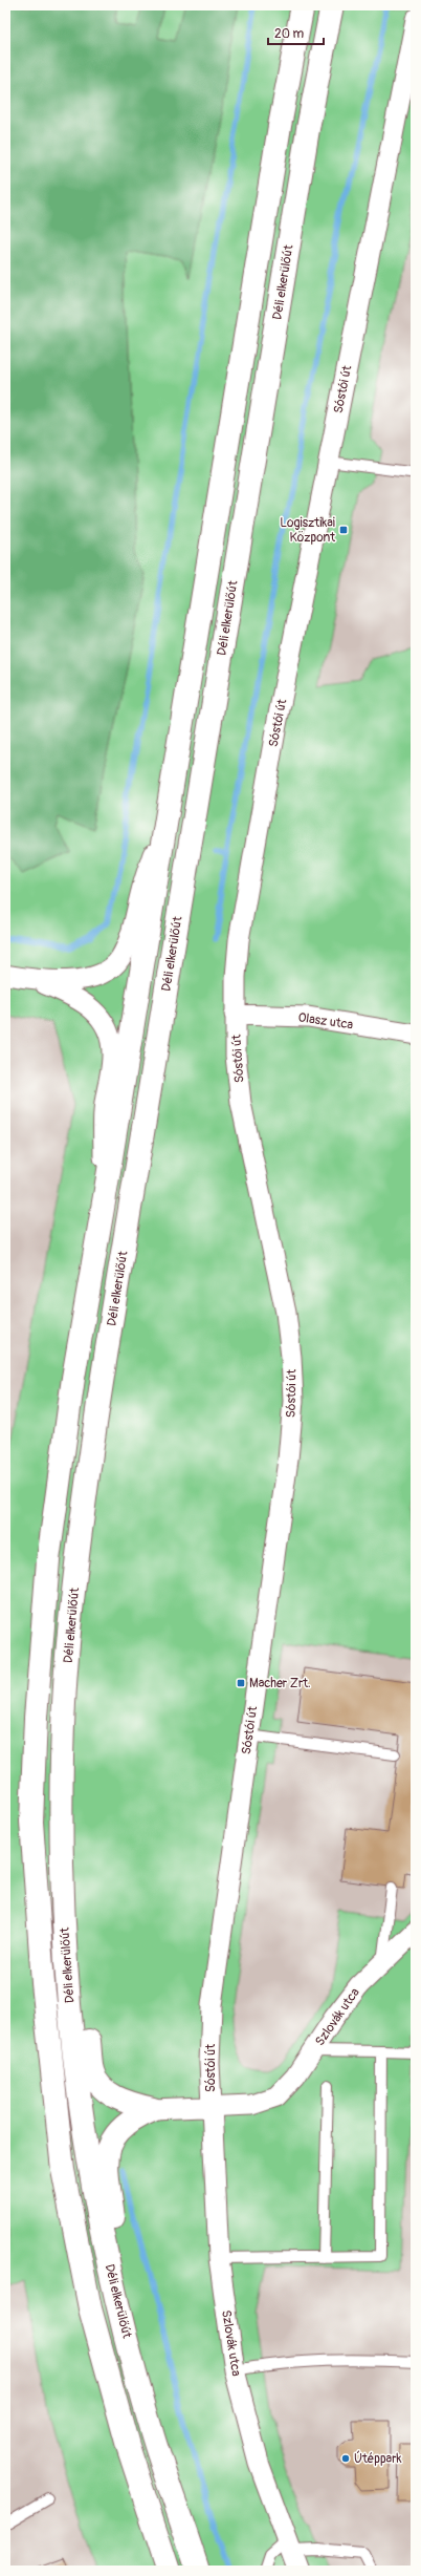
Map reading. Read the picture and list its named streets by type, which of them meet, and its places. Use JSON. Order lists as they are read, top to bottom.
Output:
{
  "streets": {
    "main road": ["Déli elkerülőút"],
    "street": ["Sóstói út", "Olasz utca", "Szlovák utca"]
  },
  "crossings": [
    ["Sóstói út", "Olasz utca"],
    ["Sóstói út", "Szlovák utca"]
  ],
  "places": {
    "transit": ["Logisztikai Központ", "Macher Zrt."],
    "other": ["Útéppark"]
  },
  "scale_bar": "20 m"
}
